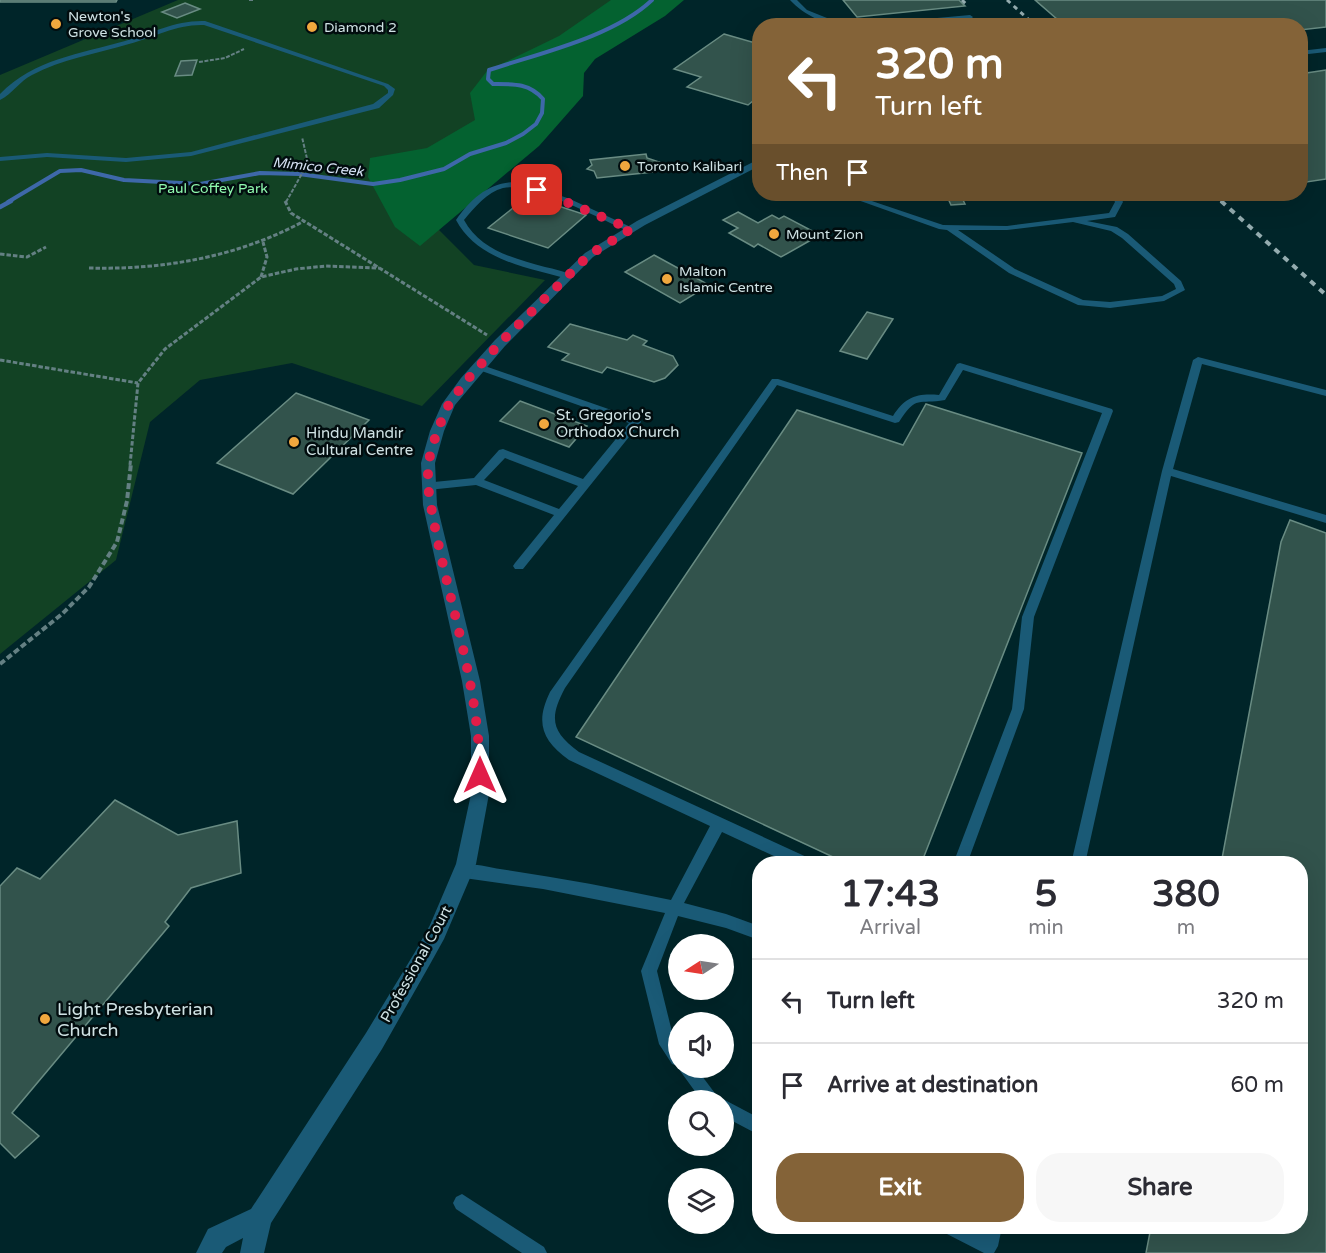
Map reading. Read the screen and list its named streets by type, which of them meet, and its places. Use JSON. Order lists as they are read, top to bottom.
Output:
{
  "streets": {
    "street": ["Professional Court"]
  },
  "water": ["Mimico Creek"],
  "parks": ["Paul Coffey Park"],
  "places": [
    "Newton's Grove School",
    "Diamond 2",
    "Toronto Kalibari",
    "Mount Zion",
    "Malton Islamic Centre",
    "St. Gregorio's Orthodox Church",
    "Hindu Mandir Cultural Centre",
    "Light Presbyterian Church"
  ],
  "north": "left",
  "page": {
    "turn": ["320 m", "Turn left"],
    "then": "Then",
    "eta": [
      "17:43",
      "Arrival",
      "5",
      "min",
      "380",
      "m"
    ],
    "list": [
      {
        "name": "Turn left",
        "value": "320 m"
      },
      {
        "name": "Arrive at destination",
        "value": "60 m"
      }
    ],
    "buttons": ["Exit", "Share"]
  }
}
